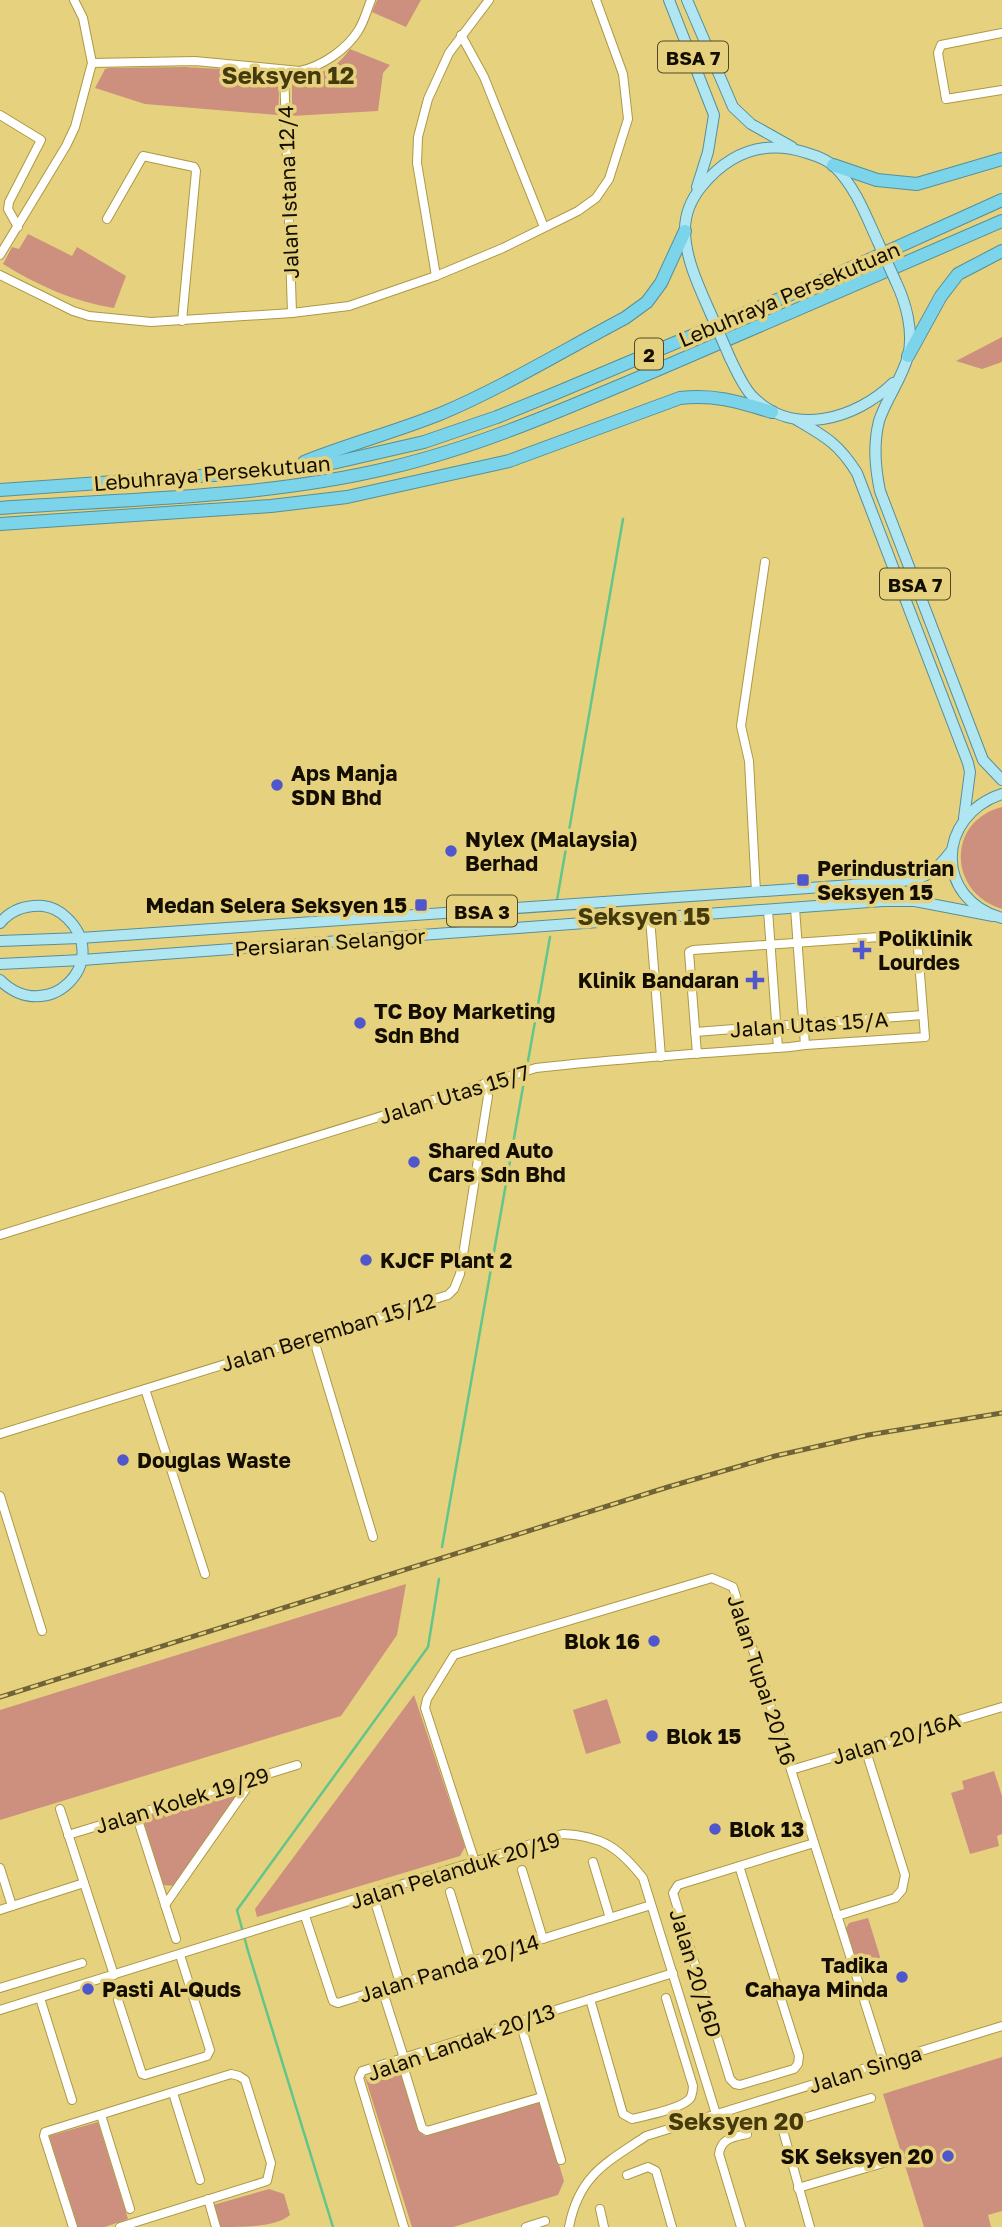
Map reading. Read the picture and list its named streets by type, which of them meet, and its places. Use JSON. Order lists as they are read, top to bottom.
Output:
{
  "streets": {
    "highway": ["Lebuhraya Persekutuan", "2"],
    "main road": ["BSA 7", "BSA 3", "Persiaran Selangor"],
    "street": [
      "Jalan Istana 12/4",
      "Jalan Utas 15/A",
      "Jalan Utas 15/7",
      "Jalan Beremban 15/12",
      "Jalan Tupai 20/16",
      "Jalan 20/16A",
      "Jalan Kolek 19/29",
      "Jalan Pelanduk 20/19",
      "Jalan Panda 20/14",
      "Jalan 20/16D",
      "Jalan Landak 20/13",
      "Jalan Singa"
    ]
  },
  "crossings": [
    ["Jalan Utas 15/A", "Jalan Utas 15/7"],
    ["Jalan Utas 15/7", "Jalan Beremban 15/12"],
    ["Jalan Tupai 20/16", "Jalan 20/16A"],
    ["Jalan Tupai 20/16", "Jalan Pelanduk 20/19"],
    ["Jalan Tupai 20/16", "Jalan 20/16D"],
    ["Jalan Tupai 20/16", "Jalan Singa"],
    ["Jalan Pelanduk 20/19", "Jalan Panda 20/14"],
    ["Jalan Pelanduk 20/19", "Jalan Landak 20/13"],
    ["Jalan Pelanduk 20/19", "Jalan Singa"]
  ],
  "districts": ["Seksyen 12", "Seksyen 15", "Seksyen 20"],
  "places": {
    "other": [
      "Aps Manja SDN Bhd",
      "Nylex (Malaysia) Berhad",
      "TC Boy Marketing Sdn Bhd",
      "Shared Auto Cars Sdn Bhd",
      "KJCF Plant 2",
      "Douglas Waste",
      "Blok 16",
      "Blok 15",
      "Blok 13",
      "Tadika Cahaya Minda",
      "Pasti Al-Quds",
      "SK Seksyen 20"
    ],
    "transit": ["Perindustrian Seksyen 15", "Medan Selera Seksyen 15"],
    "health": ["Poliklinik Lourdes", "Klinik Bandaran"]
  }
}
